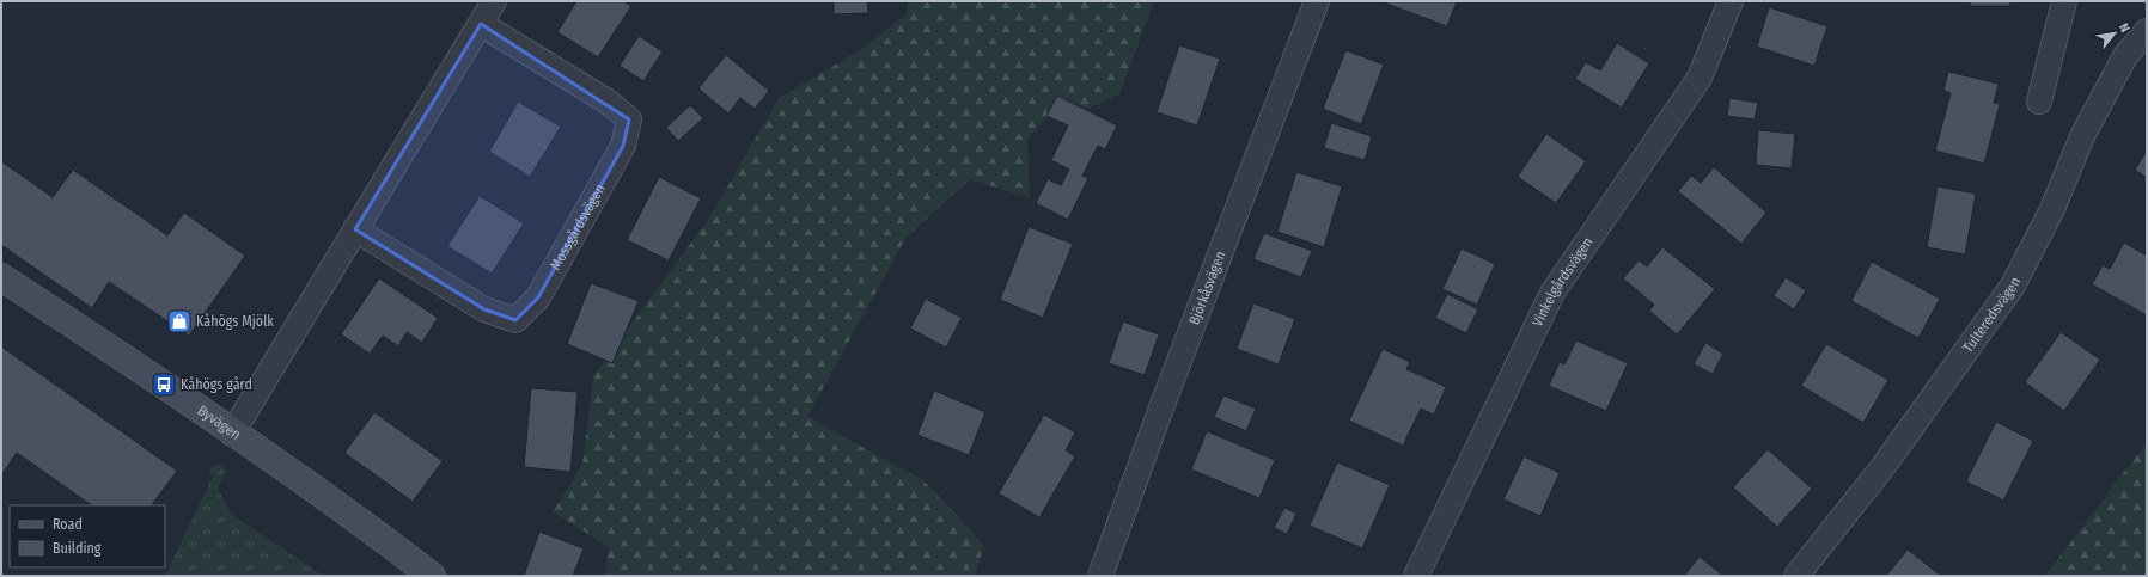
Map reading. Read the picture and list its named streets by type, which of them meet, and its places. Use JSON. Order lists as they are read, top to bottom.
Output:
{
  "streets": {
    "street": [
      "Mossgårdsvägen",
      "Vinkelgårdsvägen",
      "Björkåsvägen",
      "Tulteredsvägen",
      "Byvägen"
    ]
  },
  "places": {
    "shop": ["Kåhögs Mjölk"],
    "bus stop": ["Kåhögs gård"]
  },
  "legend": ["Road", "Building"],
  "north": "top right"
}
